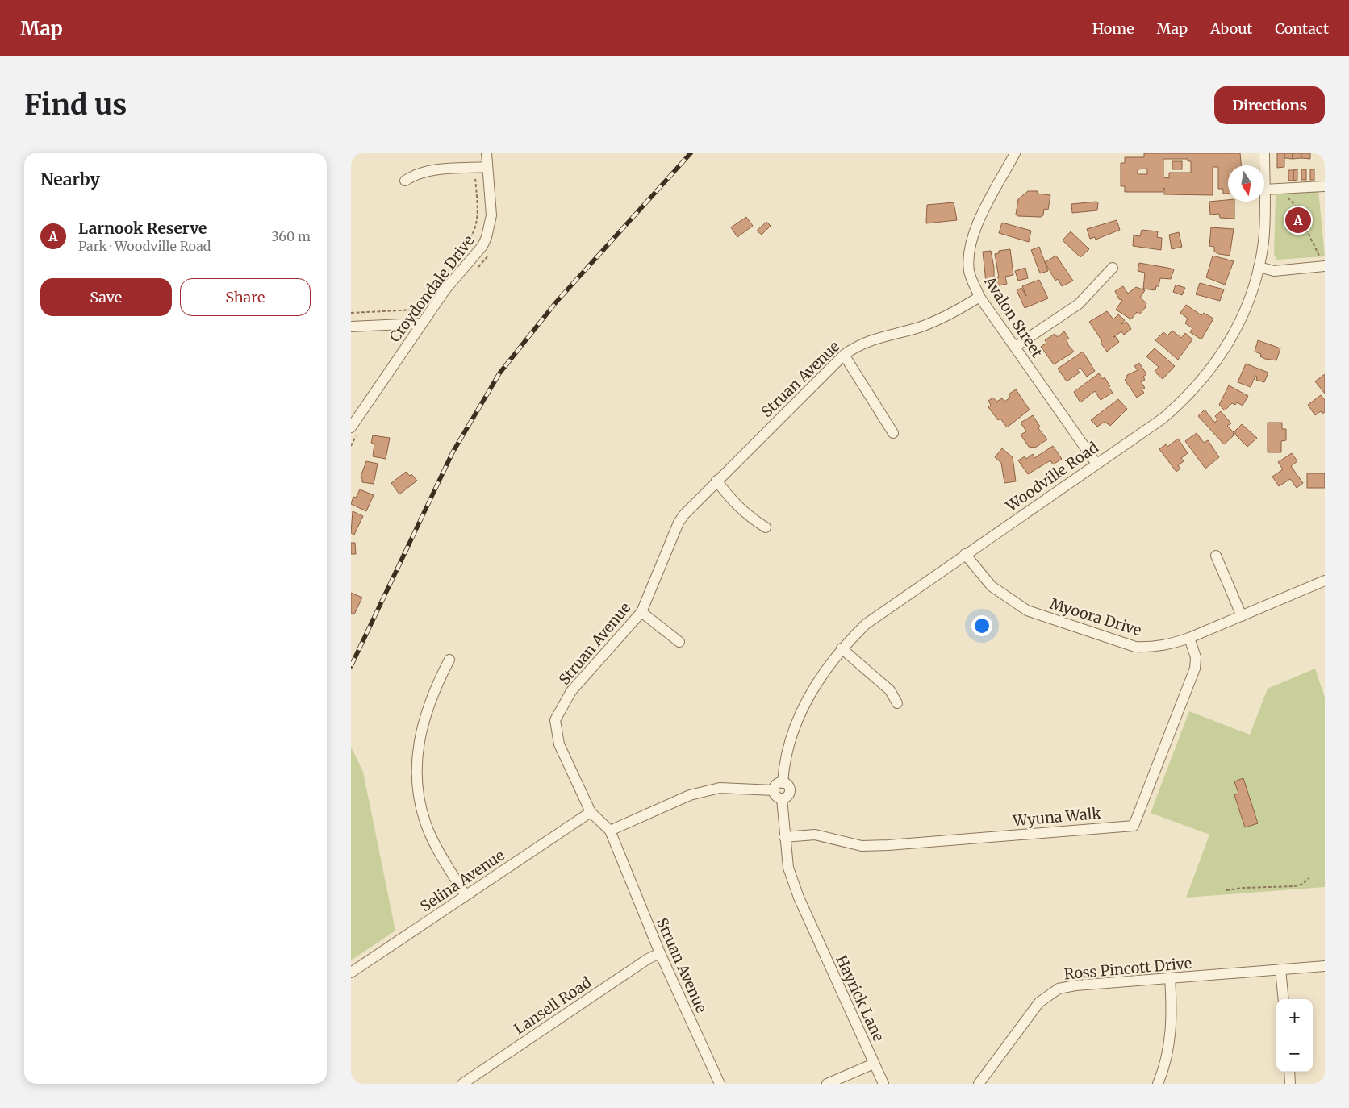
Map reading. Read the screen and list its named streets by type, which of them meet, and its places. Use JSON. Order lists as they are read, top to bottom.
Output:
{
  "streets": {
    "street": [
      "Croydondale Drive",
      "Avalon Street",
      "Struan Avenue",
      "Woodville Road",
      "Myoora Drive",
      "Wyuna Walk",
      "Selina Avenue",
      "Ross Pincott Drive",
      "Hayrick Lane",
      "Lansell Road"
    ]
  },
  "crossings": [
    ["Avalon Street", "Struan Avenue"],
    ["Avalon Street", "Woodville Road"],
    ["Struan Avenue", "Selina Avenue"],
    ["Struan Avenue", "Lansell Road"],
    ["Woodville Road", "Myoora Drive"],
    ["Myoora Drive", "Wyuna Walk"],
    ["Wyuna Walk", "Hayrick Lane"]
  ],
  "north": "bottom",
  "page": {
    "header": "Map",
    "nav": [
      "Home",
      "Map",
      "About",
      "Contact"
    ],
    "buttons": [
      "Directions",
      ["Save", "Share"]
    ],
    "title": "Find us",
    "heading": "Nearby",
    "list": [
      {
        "mark": "A",
        "name": "Larnook Reserve",
        "note": "Park · Woodville Road",
        "value": "360 m"
      }
    ],
    "pins": "A",
    "map_buttons": ["+", "−"]
  }
}
